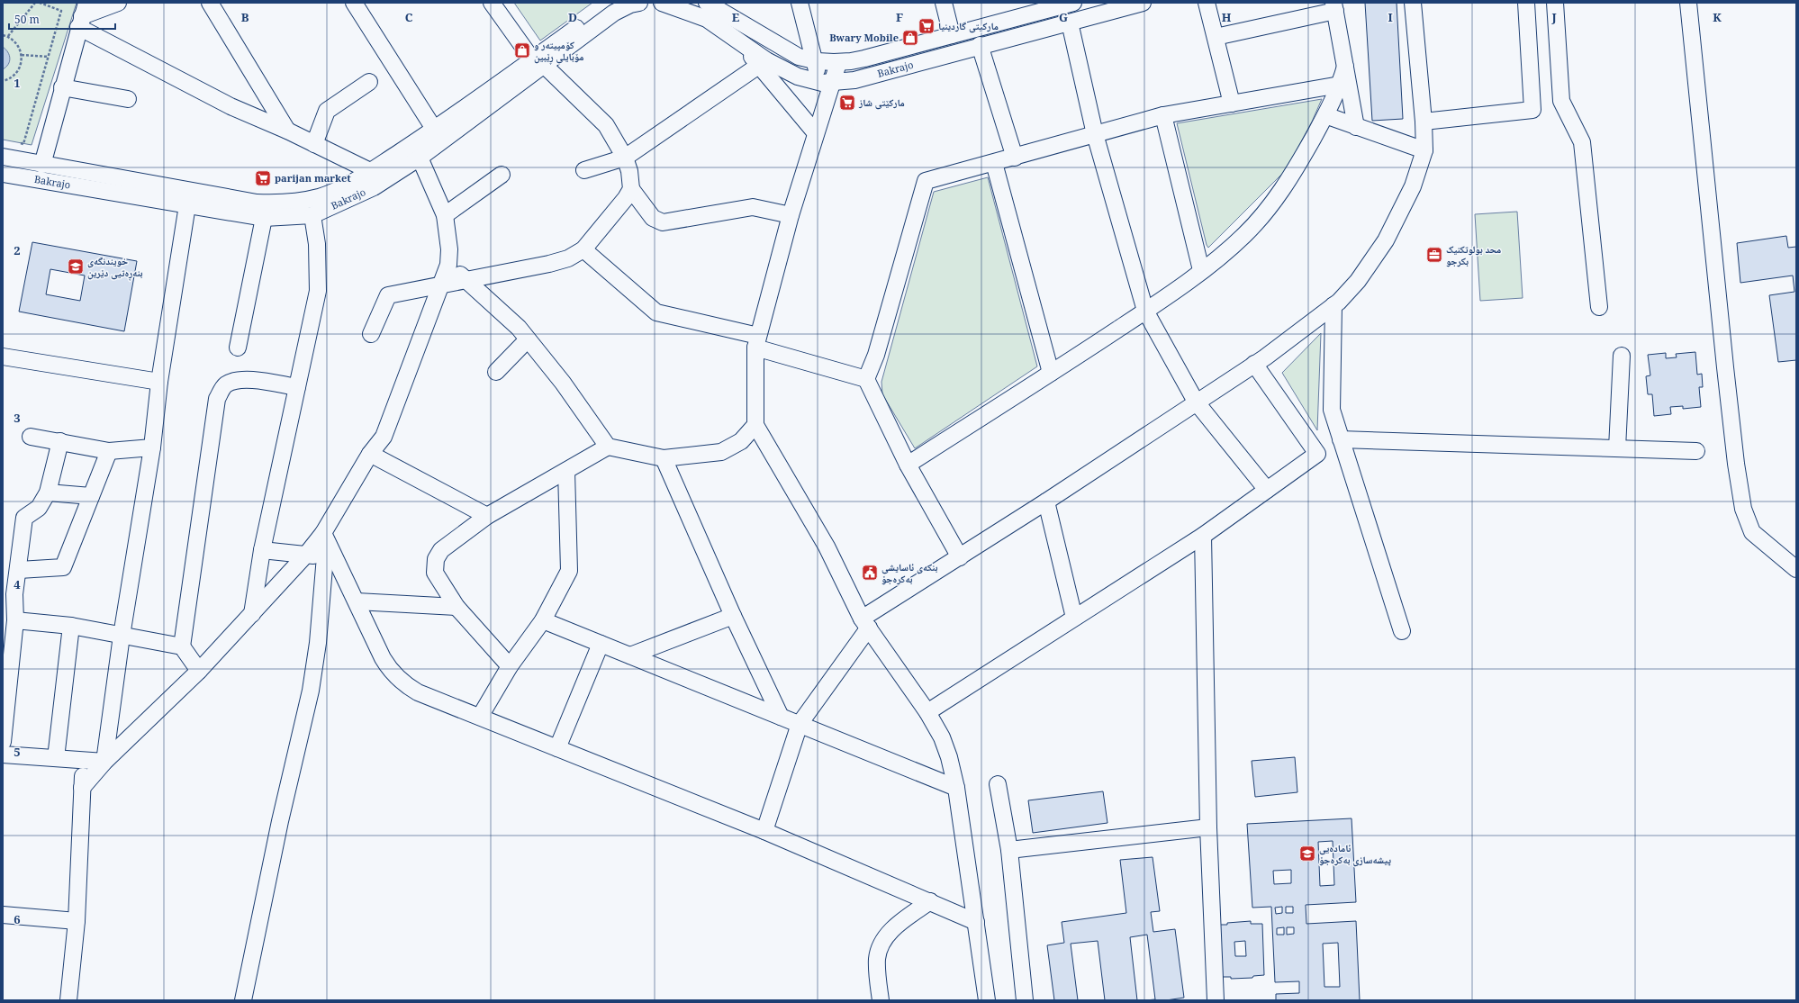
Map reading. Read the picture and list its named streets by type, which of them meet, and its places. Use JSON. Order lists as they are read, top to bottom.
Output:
{
  "streets": {
    "street": ["Bakrajo"]
  },
  "places": {
    "supermarket": ["مارکیتی گاردینیا", "مارکێتی شاز", "parijan market"],
    "shop": ["Bwary Mobile", "کۆمپیتەر و مۆبایلی ڕێبین"],
    "office": ["محد بولوتکنیک بکرجو"],
    "school or university": ["خویندنگەی بنەڕەتیی دێرین", "ئامادەیی پیشەسازی بەکرەجۆ"],
    "public building": ["بنکەی ئاسایشی بەکرەجۆ"]
  },
  "scale_bar": "50 m",
  "grid": {
    "columns": [
      "B",
      "C",
      "D",
      "E",
      "F",
      "G",
      "H",
      "I",
      "J",
      "K"
    ],
    "rows": [
      "1",
      "2",
      "3",
      "4",
      "5",
      "6"
    ]
  }
}
